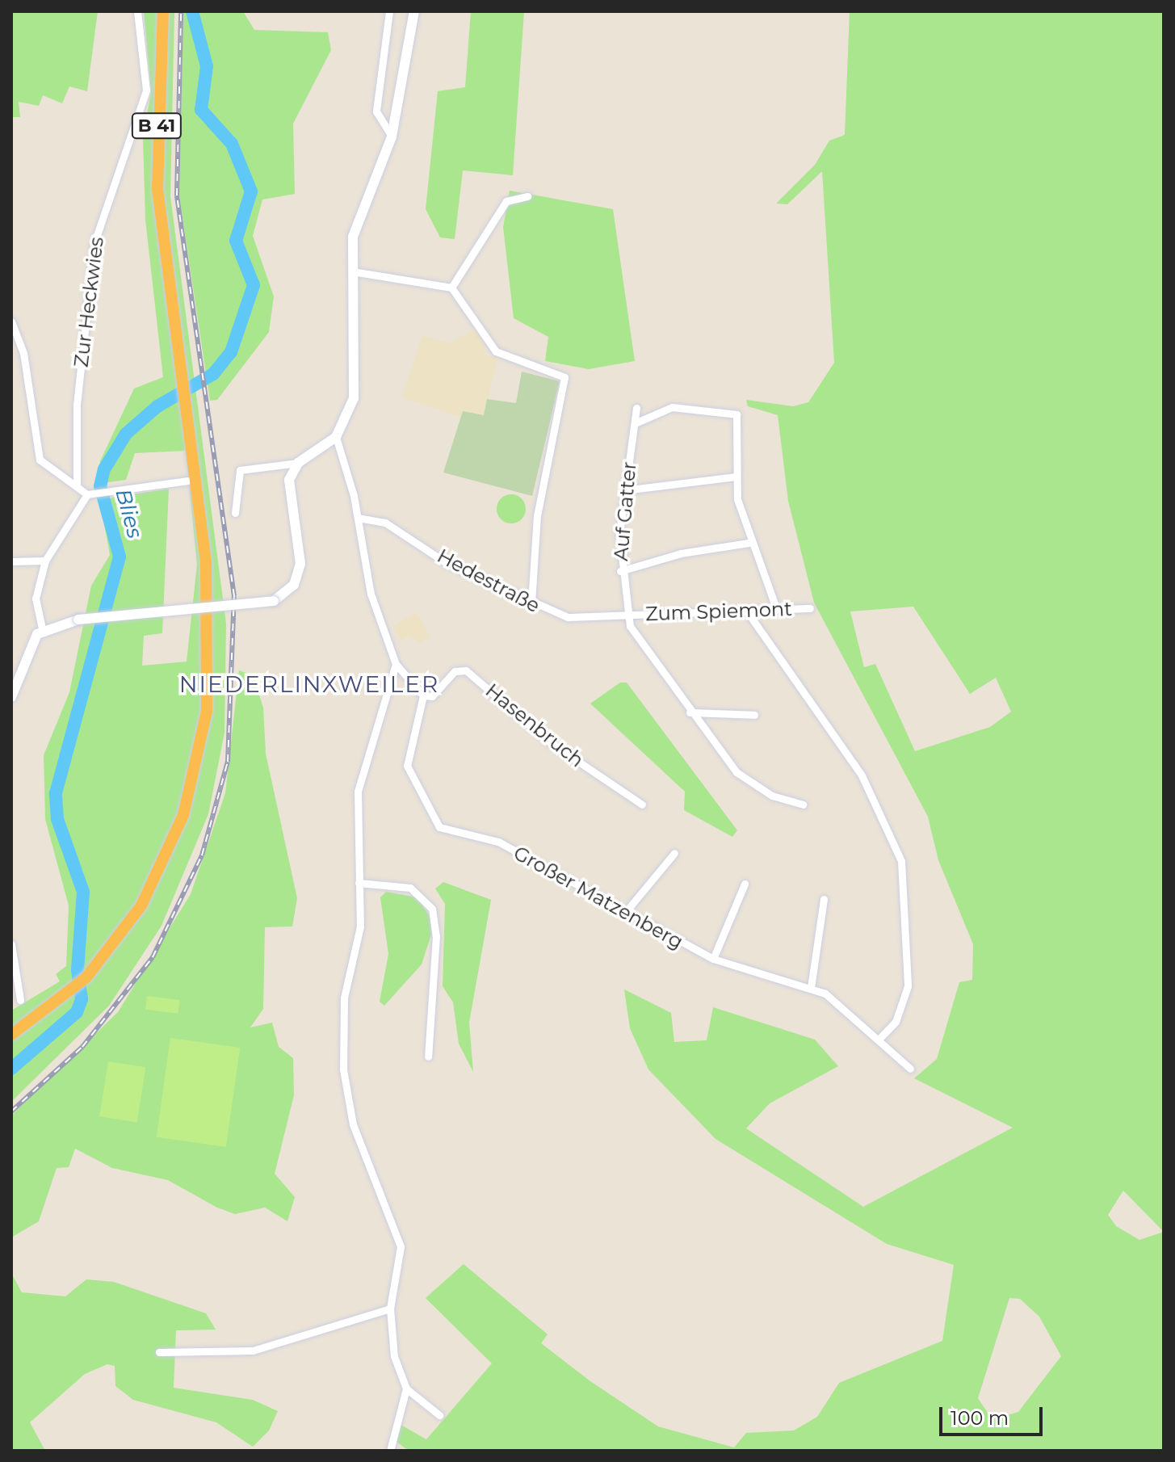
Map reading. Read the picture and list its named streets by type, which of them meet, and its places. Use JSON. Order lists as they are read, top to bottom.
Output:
{
  "streets": {
    "highway": ["B 41"],
    "street": [
      "Zur Heckwies",
      "Auf Gatter",
      "Hedestraße",
      "Zum Spiemont",
      "Hasenbruch",
      "Großer Matzenberg"
    ]
  },
  "crossings": [
    ["Auf Gatter", "Hedestraße"],
    ["Auf Gatter", "Zum Spiemont"],
    ["Hedestraße", "Zum Spiemont"],
    ["Hasenbruch", "Großer Matzenberg"]
  ],
  "districts": ["NIEDERLINXWEILER"],
  "water": ["Blies"],
  "scale_bar": "100 m"
}
